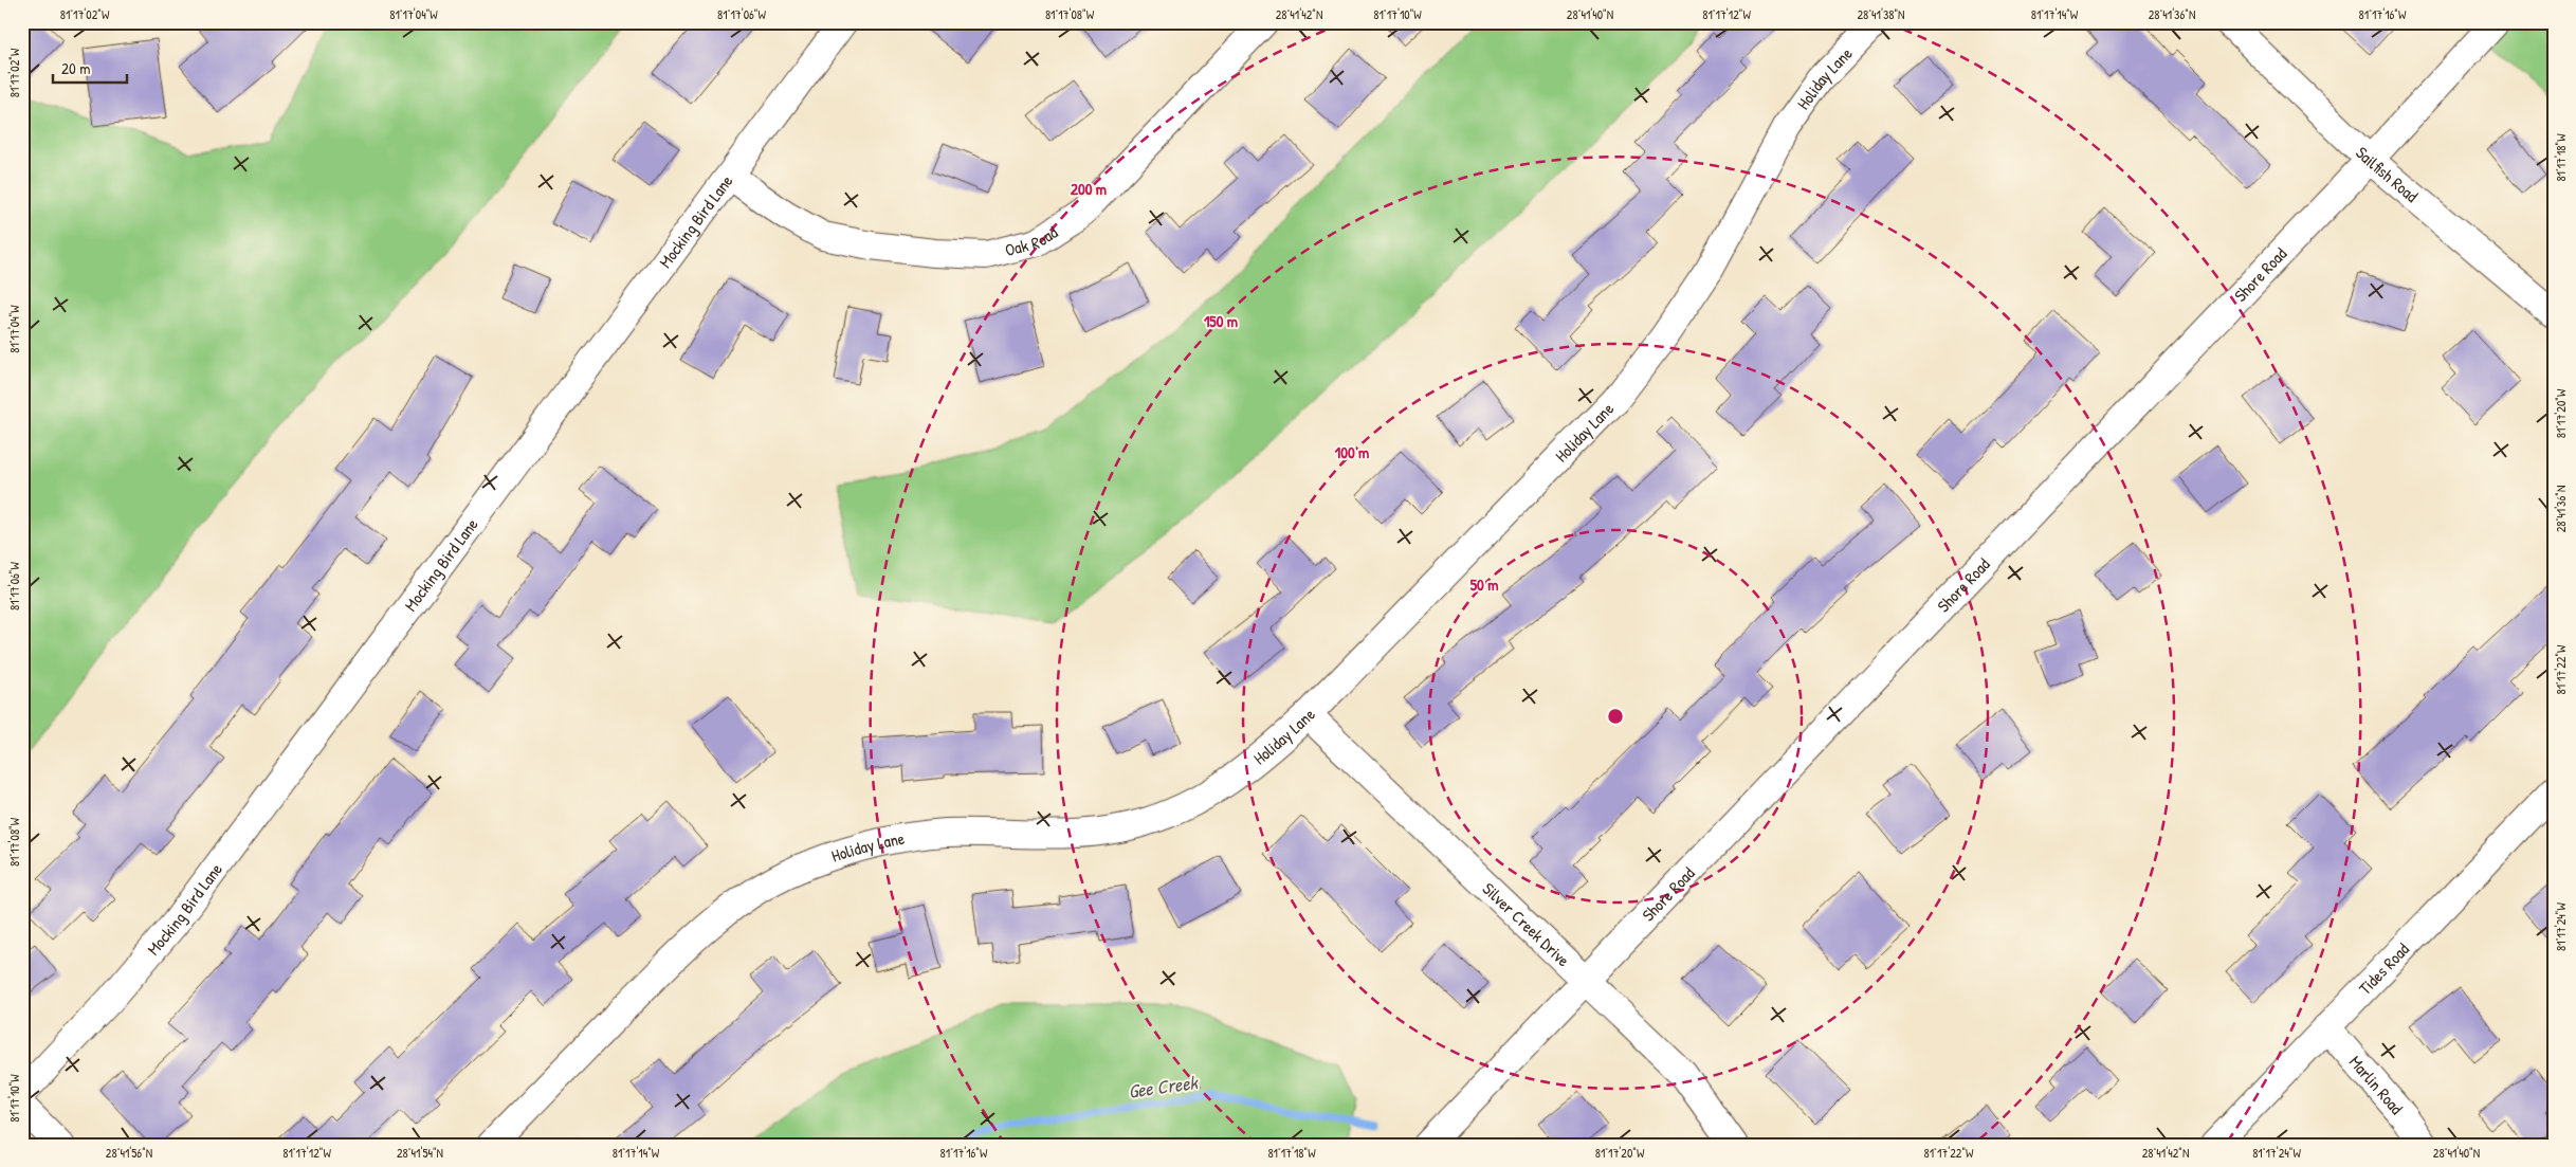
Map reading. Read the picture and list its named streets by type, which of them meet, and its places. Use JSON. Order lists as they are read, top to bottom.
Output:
{
  "streets": {
    "street": [
      "Holiday Lane",
      "Sailfish Road",
      "Mocking Bird Lane",
      "Oak Road",
      "Shore Road",
      "Silver Creek Drive",
      "Tides Road",
      "Marlin Road"
    ]
  },
  "crossings": [
    ["Holiday Lane", "Silver Creek Drive"],
    ["Sailfish Road", "Shore Road"],
    ["Mocking Bird Lane", "Oak Road"],
    ["Shore Road", "Silver Creek Drive"],
    ["Tides Road", "Marlin Road"]
  ],
  "water": ["Gee Creek"],
  "scale_bar": "20 m",
  "coordinates": [
    "81°17'02\"W",
    "81°17'04\"W",
    "81°17'06\"W",
    "81°17'08\"W",
    "28°41'42\"N",
    "81°17'10\"W",
    "28°41'40\"N",
    "81°17'12\"W",
    "28°41'38\"N",
    "81°17'14\"W",
    "28°41'36\"N",
    "81°17'16\"W",
    "81°17'18\"W",
    "81°17'20\"W",
    "81°17'22\"W",
    "81°17'24\"W",
    "28°41'56\"N",
    "28°41'54\"N"
  ],
  "rings": [
    "200 m",
    "150 m",
    "100 m",
    "50 m"
  ]
}
